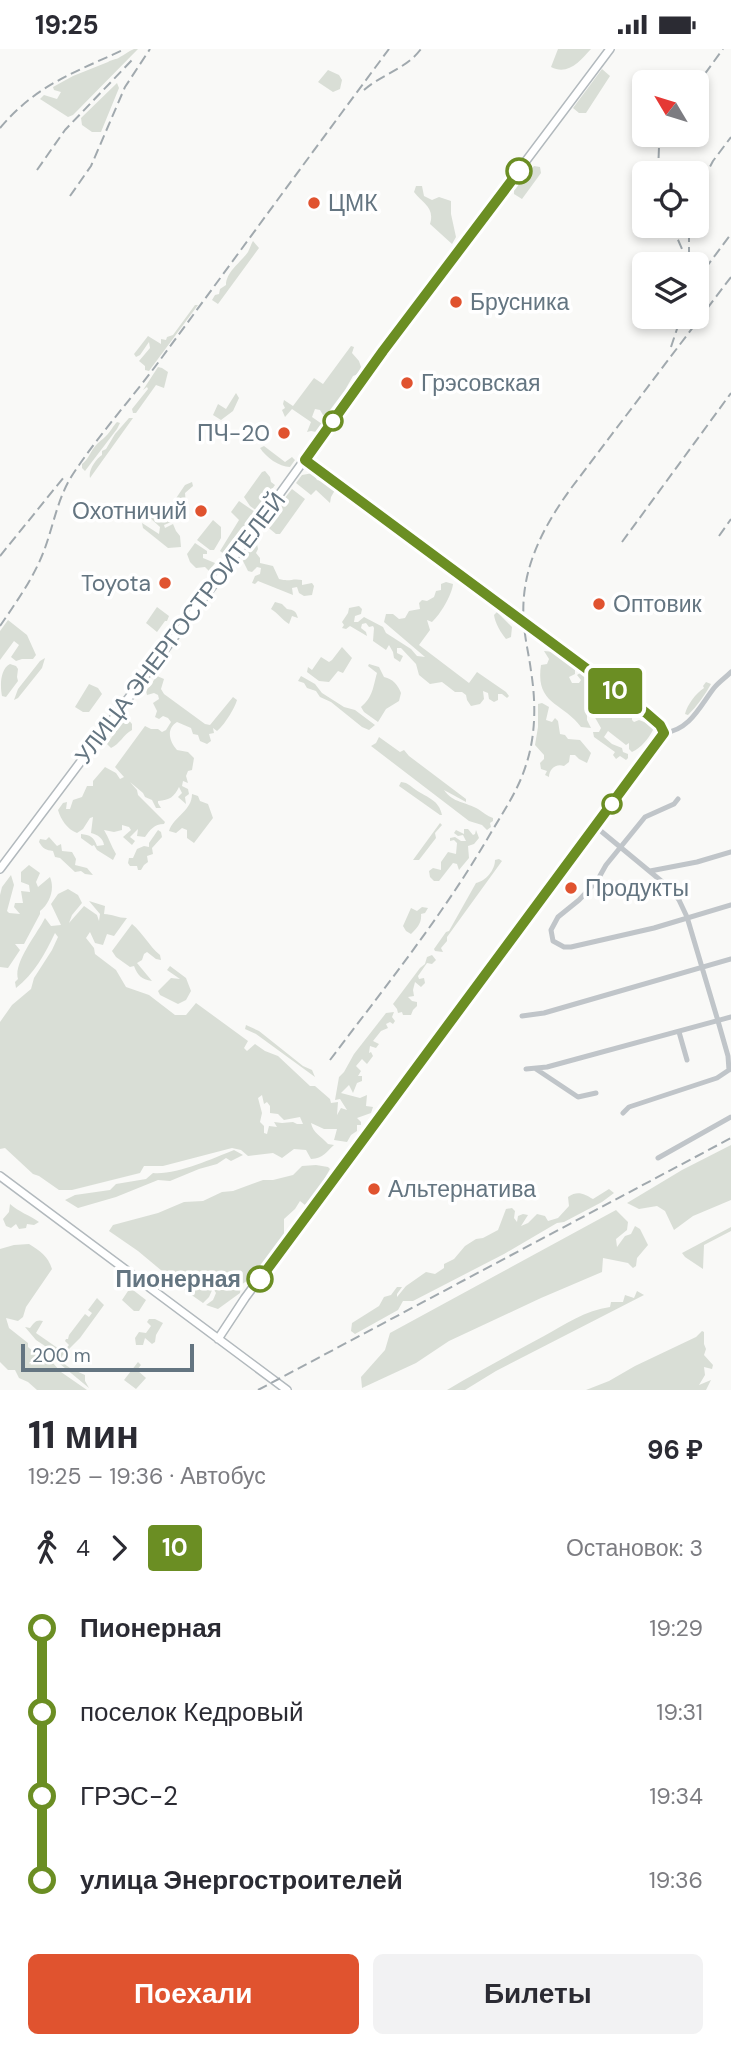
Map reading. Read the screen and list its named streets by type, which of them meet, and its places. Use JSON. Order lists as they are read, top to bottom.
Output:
{
  "streets": {
    "main road": ["УЛИЦА ЭНЕРГОСТРОИТЕЛЕЙ"]
  },
  "places": [
    "ЦМК",
    "Брусника",
    "Грэсовская",
    "ПЧ-20",
    "Охотничий",
    "Toyota",
    "Оптовик",
    "Продукты",
    "Альтернатива",
    "Пионерная"
  ],
  "lines": ["bus line 10"],
  "scale_bar": "200 m",
  "north": "top left",
  "page": {
    "status": "19:25",
    "on_map": "10",
    "scale": "200 m",
    "heading": ["11 мин", "19:25 – 19:36 · Автобус", "96 ₽"],
    "legs": ["4", "10", "Остановок: 3"],
    "list": [
      {
        "name": "Пионерная",
        "value": "19:29"
      },
      {
        "name": "поселок Кедровый",
        "value": "19:31"
      },
      {
        "name": "ГРЭС-2",
        "value": "19:34"
      },
      {
        "name": "улица Энергостроителей",
        "value": "19:36"
      }
    ],
    "buttons": ["Поехали", "Билеты"]
  }
}
